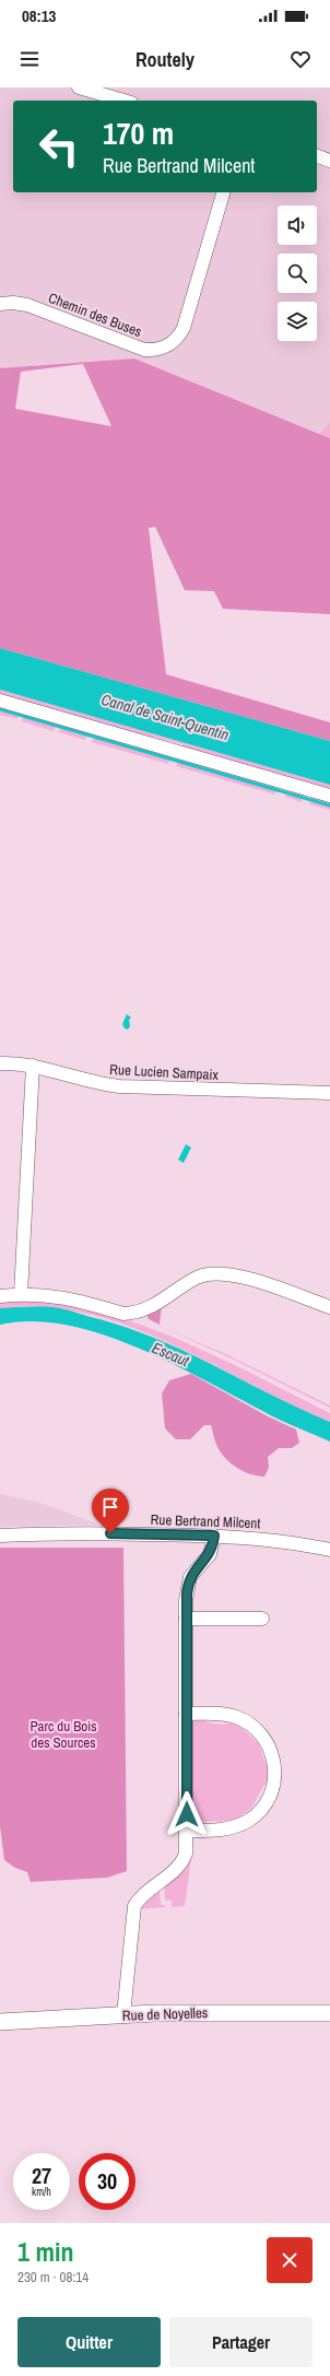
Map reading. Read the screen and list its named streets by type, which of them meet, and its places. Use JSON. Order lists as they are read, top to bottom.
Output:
{
  "streets": {
    "street": [
      "Chemin des Buses",
      "Rue Lucien Sampaix",
      "Rue Bertrand Milcent",
      "Rue de Noyelles"
    ]
  },
  "water": ["Canal de Saint-Quentin", "Escaut"],
  "parks": ["Parc du Bois des Sources"],
  "page": {
    "status": "08:13",
    "header": "Routely",
    "turn": ["170 m", "Rue Bertrand Milcent"],
    "speed": "27 km/h",
    "limit": "30",
    "heading": ["1 min", "230 m · 08:14"],
    "buttons": ["Quitter", "Partager"]
  }
}
